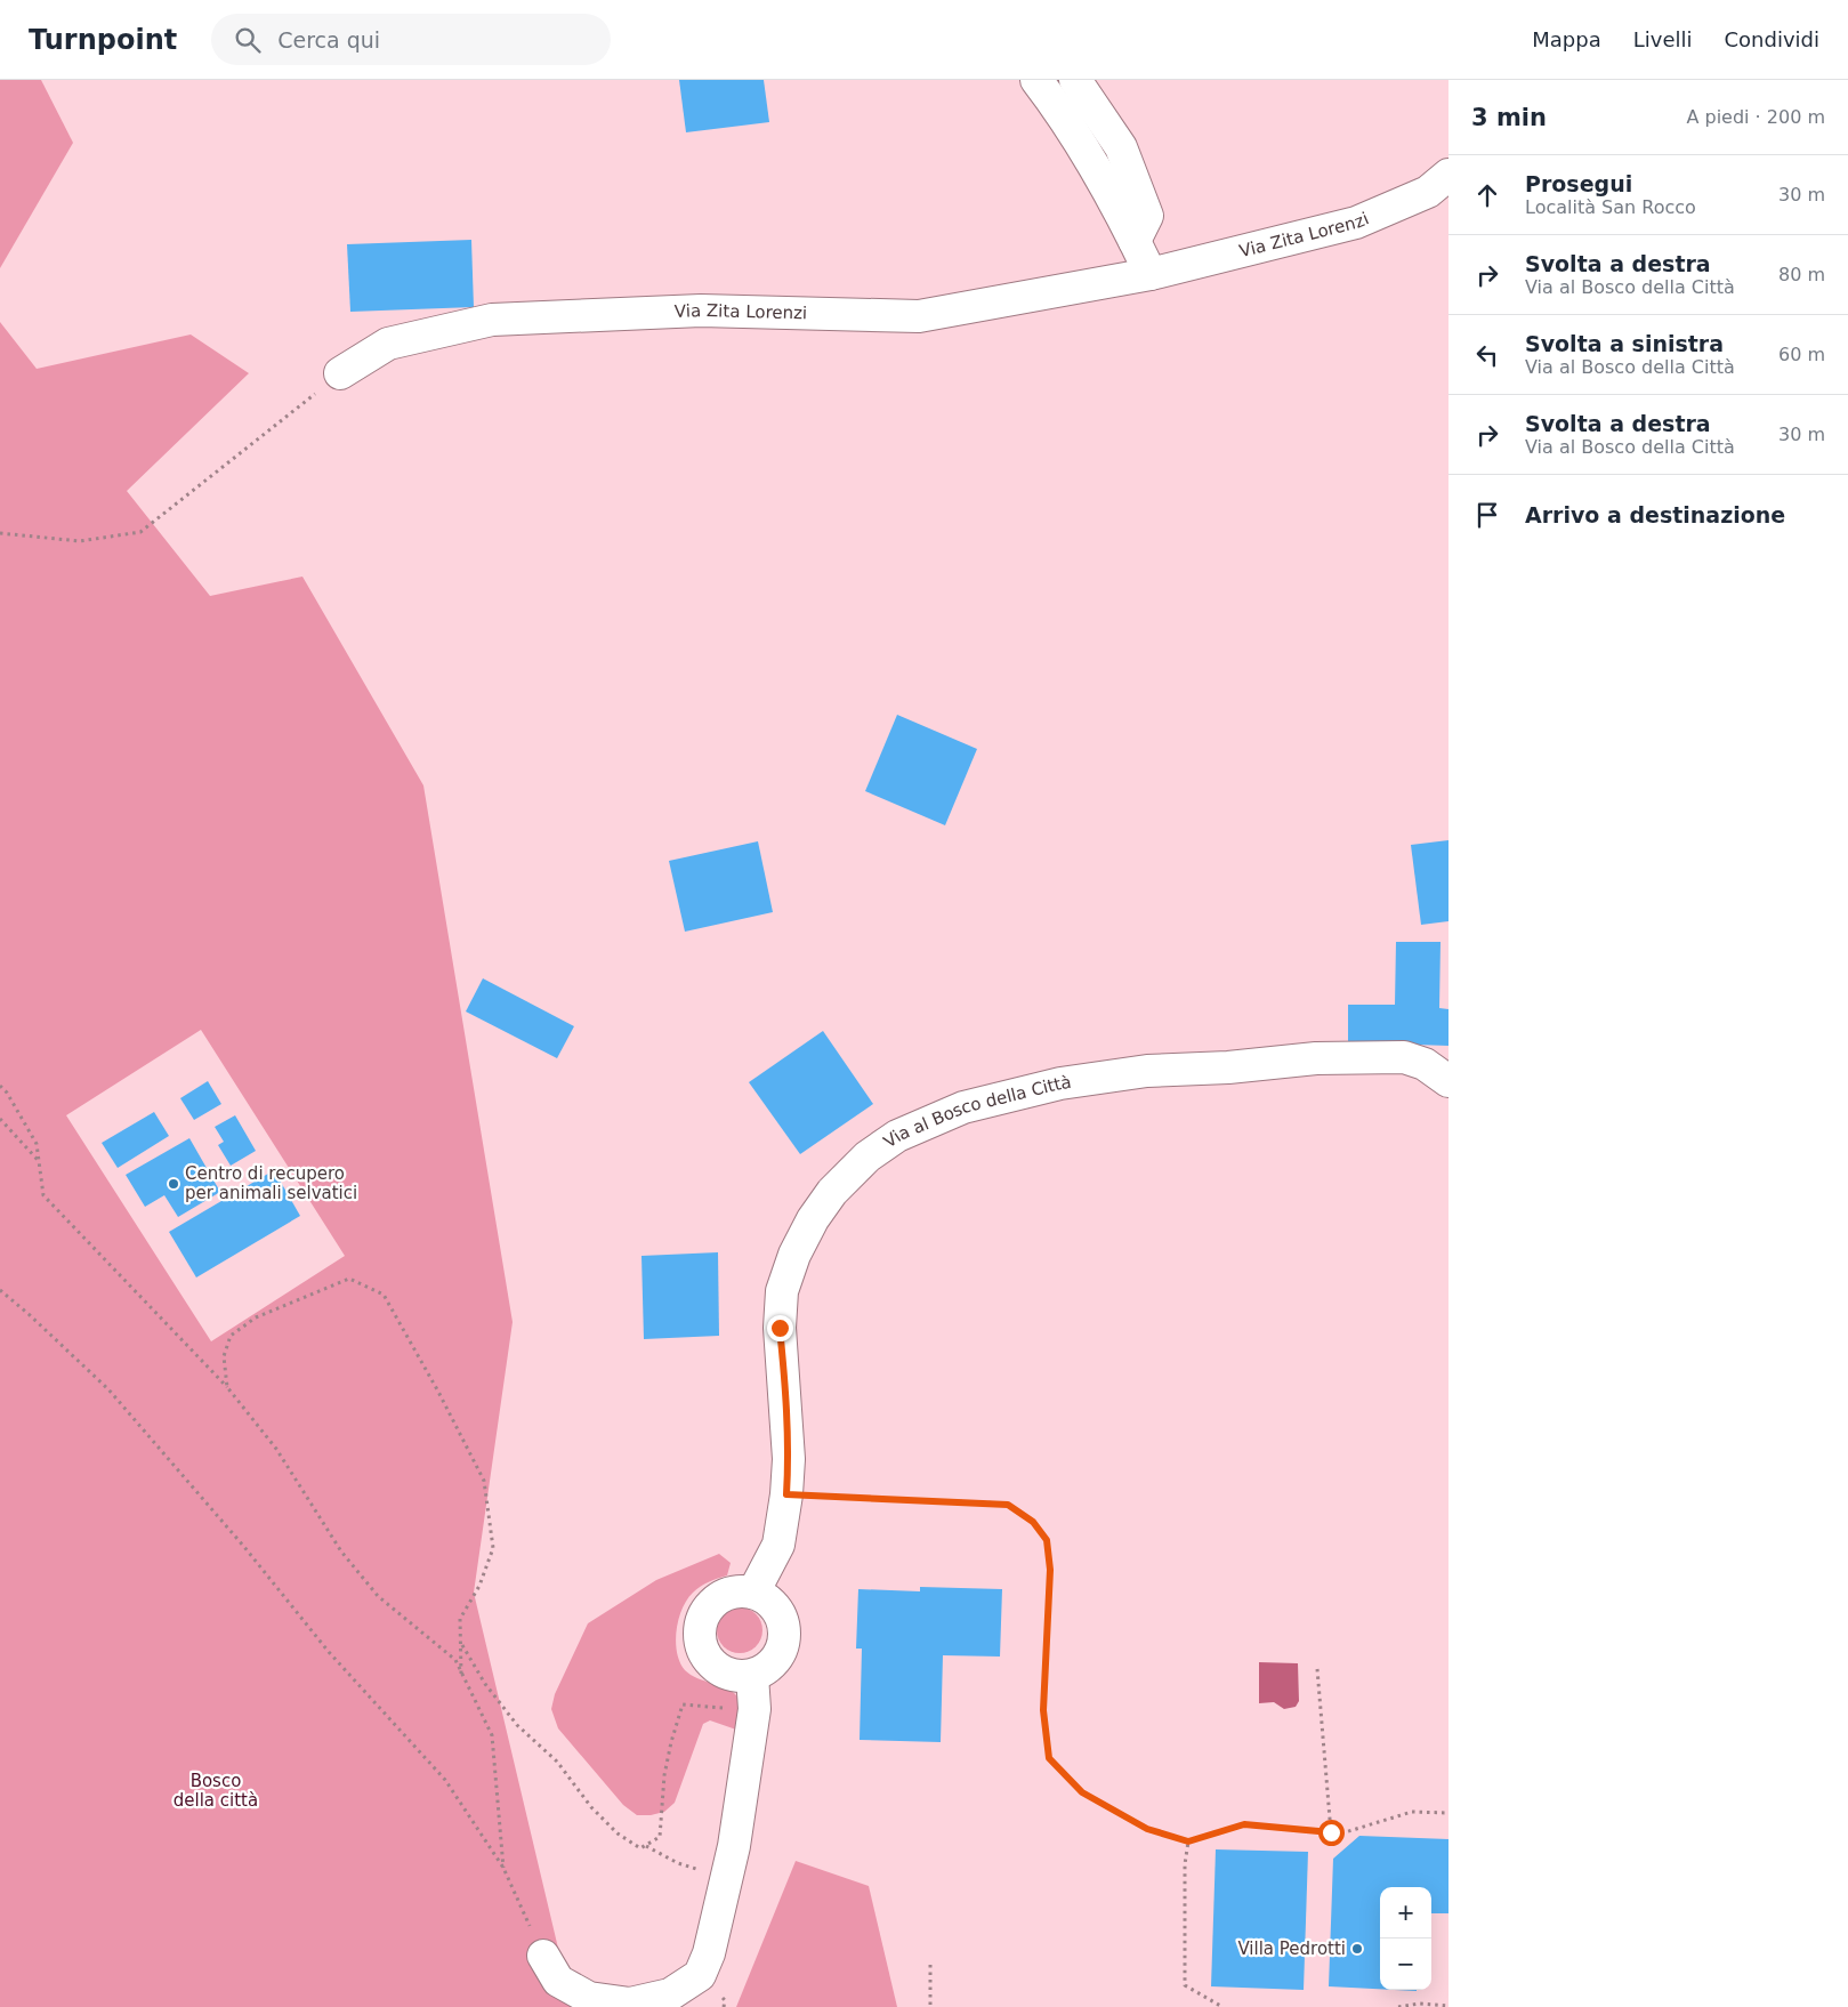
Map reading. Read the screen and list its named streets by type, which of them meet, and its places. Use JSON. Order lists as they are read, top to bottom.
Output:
{
  "streets": {
    "street": ["Via Zita Lorenzi", "Via al Bosco della Città"]
  },
  "parks": ["Bosco della città"],
  "places": ["Centro di recupero per animali selvatici", "Villa Pedrotti"],
  "page": {
    "header": "Turnpoint",
    "search": "Cerca qui",
    "nav": ["Mappa", "Livelli", "Condividi"],
    "heading": ["3 min", "A piedi · 200 m"],
    "list": [
      ["Prosegui", "Località San Rocco", "30 m"],
      ["Svolta a destra", "Via al Bosco della Città", "80 m"],
      ["Svolta a sinistra", "Via al Bosco della Città", "60 m"],
      ["Svolta a destra", "Via al Bosco della Città", "30 m"],
      "Arrivo a destinazione"
    ],
    "map_buttons": ["+", "−"]
  }
}
